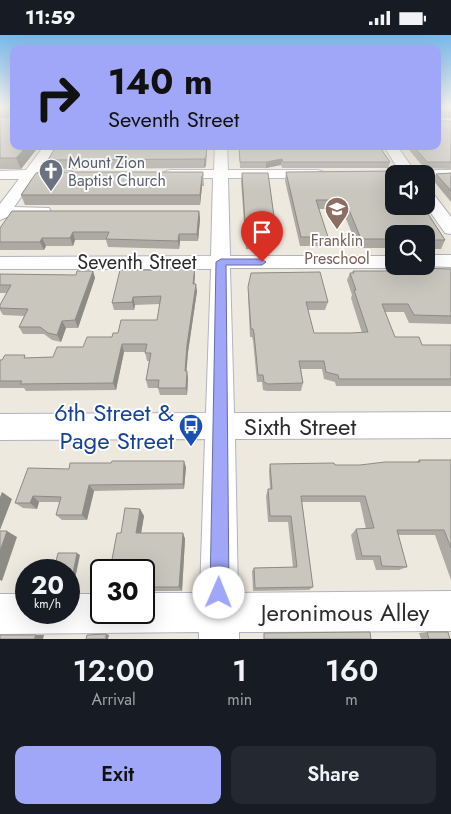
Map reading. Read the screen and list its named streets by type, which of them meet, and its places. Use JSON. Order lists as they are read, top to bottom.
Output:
{
  "streets": {
    "street": ["Seventh Street", "Sixth Street", "Jeronimous Alley"]
  },
  "places": {
    "church": ["Mount Zion Baptist Church"],
    "school or university": ["Franklin Preschool"],
    "bus stop": ["6th Street & Page Street"]
  },
  "page": {
    "status": "11:59",
    "turn": ["140 m", "Seventh Street"],
    "speed": "20 km/h",
    "limit": "30",
    "eta": [
      "12:00",
      "Arrival",
      "1",
      "min",
      "160",
      "m"
    ],
    "buttons": ["Exit", "Share"]
  }
}
